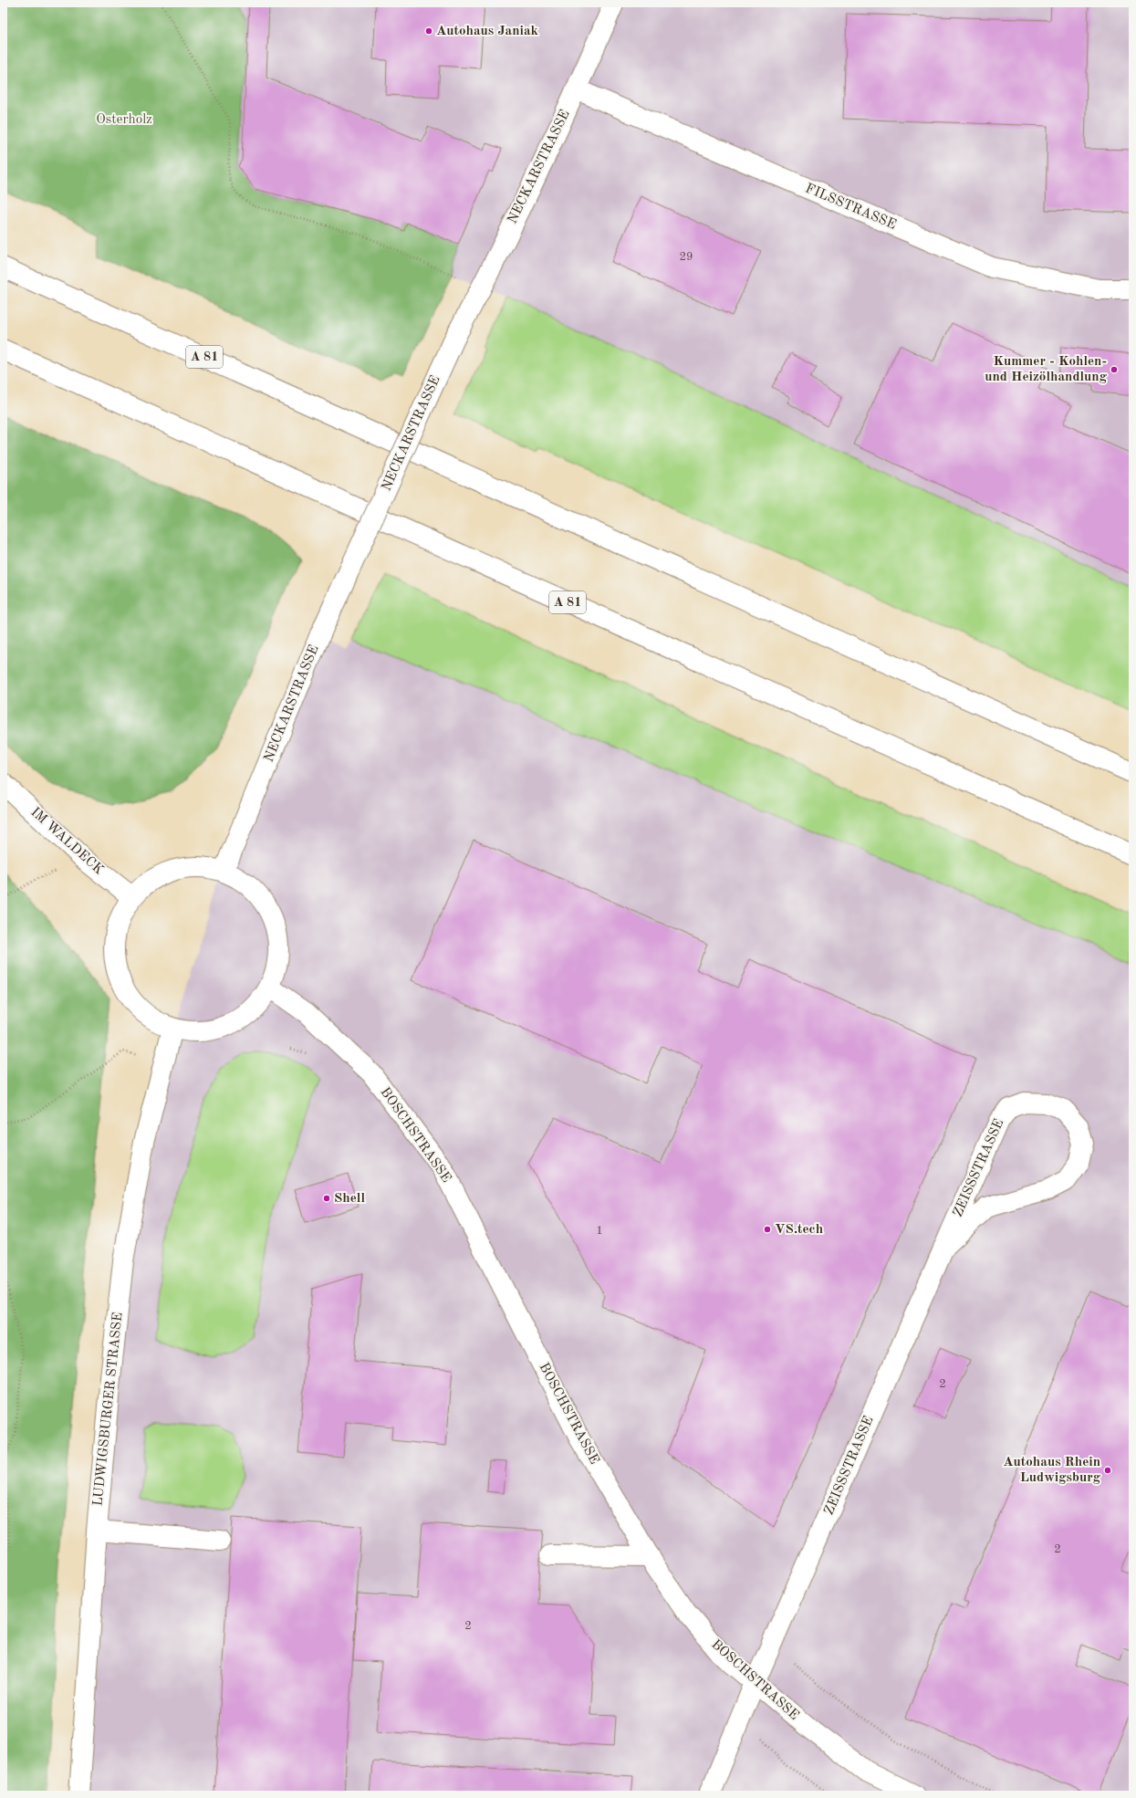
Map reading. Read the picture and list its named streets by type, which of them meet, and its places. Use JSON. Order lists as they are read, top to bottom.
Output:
{
  "streets": {
    "main road": [
      "NECKARSTRASSE",
      "FILSSTRASSE",
      "A 81",
      "IM WALDECK",
      "BOSCHSTRASSE",
      "ZEISSSTRASSE",
      "LUDWIGSBURGER STRASSE"
    ]
  },
  "crossings": [
    ["NECKARSTRASSE", "FILSSTRASSE"],
    ["BOSCHSTRASSE", "ZEISSSTRASSE"]
  ],
  "parks": ["Osterholz"],
  "places": [
    "Autohaus Janiak",
    "Kummer - Kohlen- und Heizölhandlung",
    "Shell",
    "VS.tech",
    "Autohaus Rhein Ludwigsburg"
  ],
  "house_numbers": [
    "29",
    "1",
    "2",
    "2",
    "2"
  ]
}
